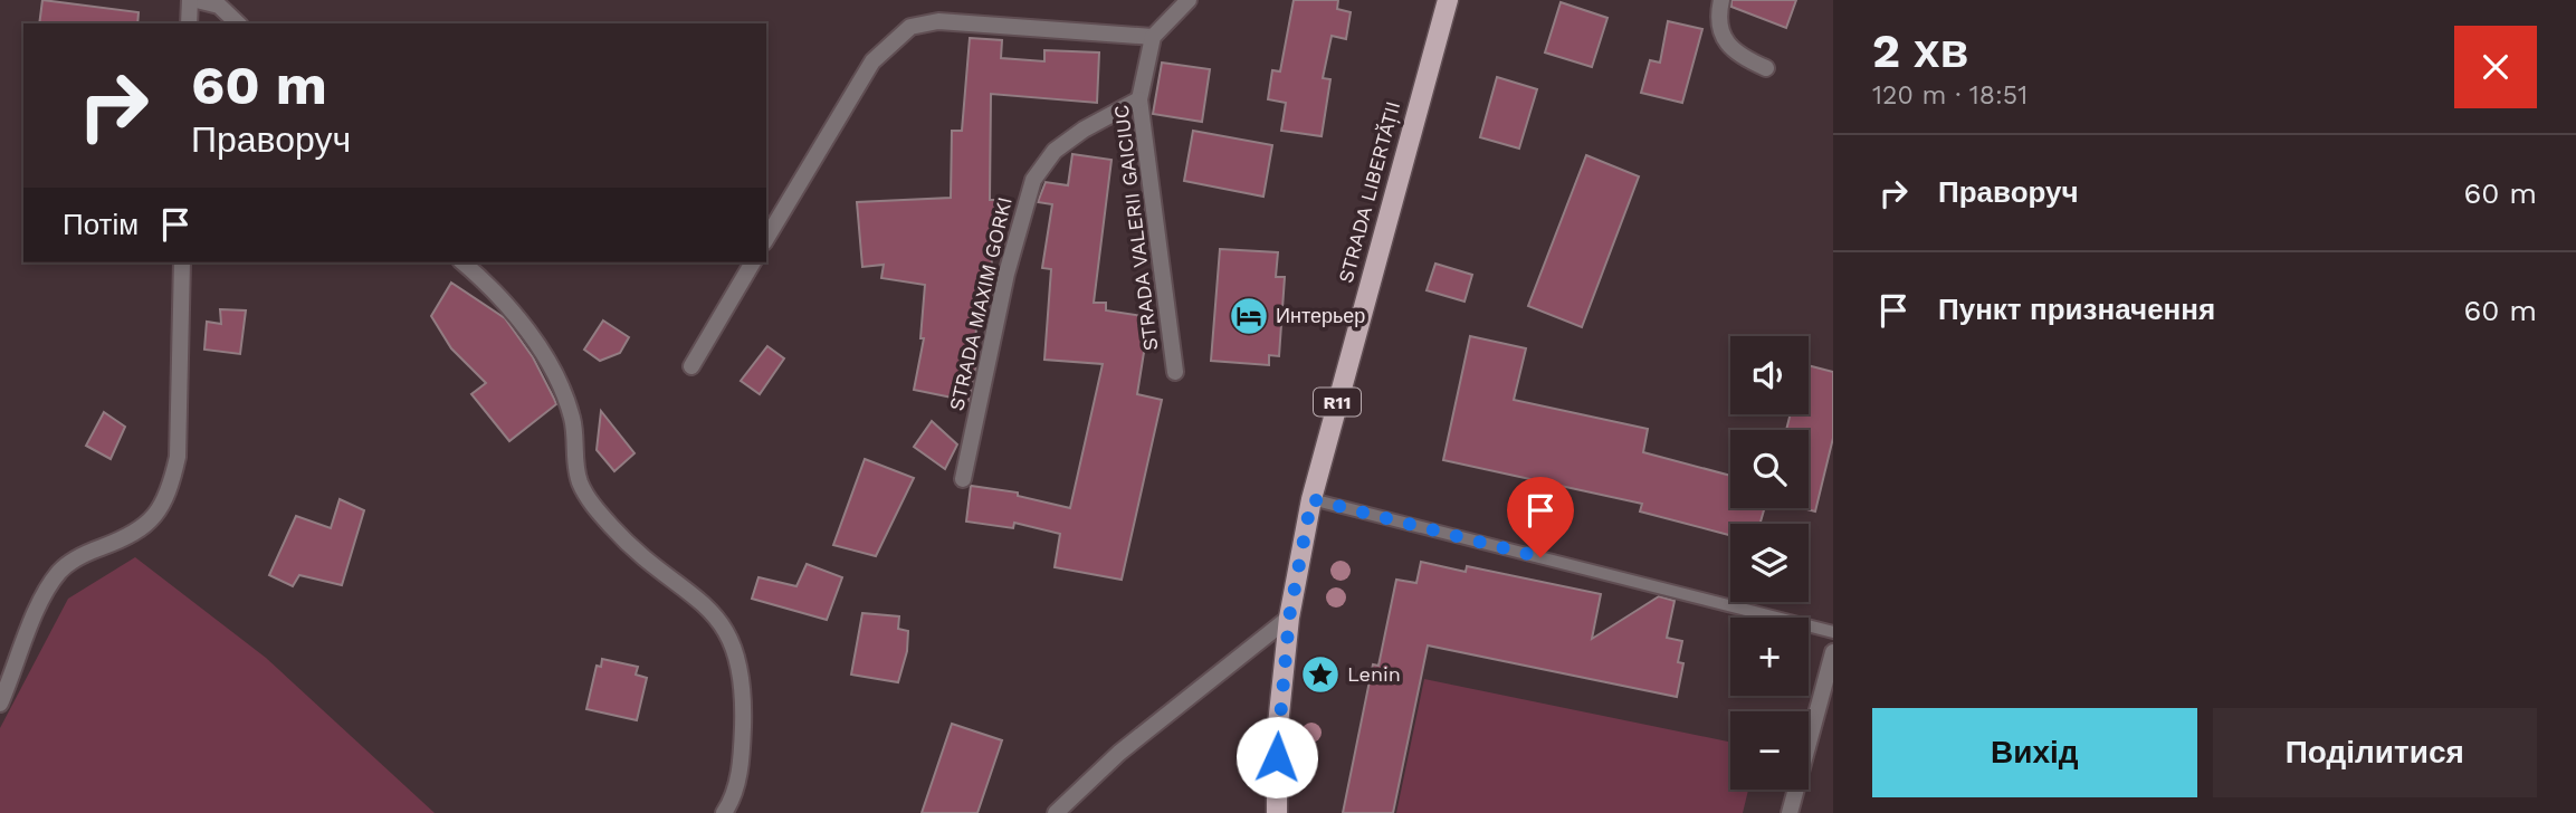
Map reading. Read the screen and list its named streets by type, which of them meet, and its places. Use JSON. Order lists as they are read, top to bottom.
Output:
{
  "streets": {
    "main road": ["STRADA LIBERTĂȚII", "R11"],
    "street": ["STRADA VALERII GAICIUC", "STRADA MAXIM GORKI"]
  },
  "crossings": [
    ["STRADA VALERII GAICIUC", "STRADA MAXIM GORKI"]
  ],
  "places": {
    "hotel": ["Интерьер"],
    "place": ["Lenin"]
  },
  "page": {
    "heading": ["2 хв", "120 m · 18:51"],
    "turn": ["60 m", "Праворуч"],
    "list": [
      {
        "name": "Праворуч",
        "value": "60 m"
      },
      {
        "name": "Пункт призначення",
        "value": "60 m"
      }
    ],
    "then": "Потім",
    "map_buttons": ["+", "−"],
    "buttons": ["Вихід", "Поділитися"]
  }
}
